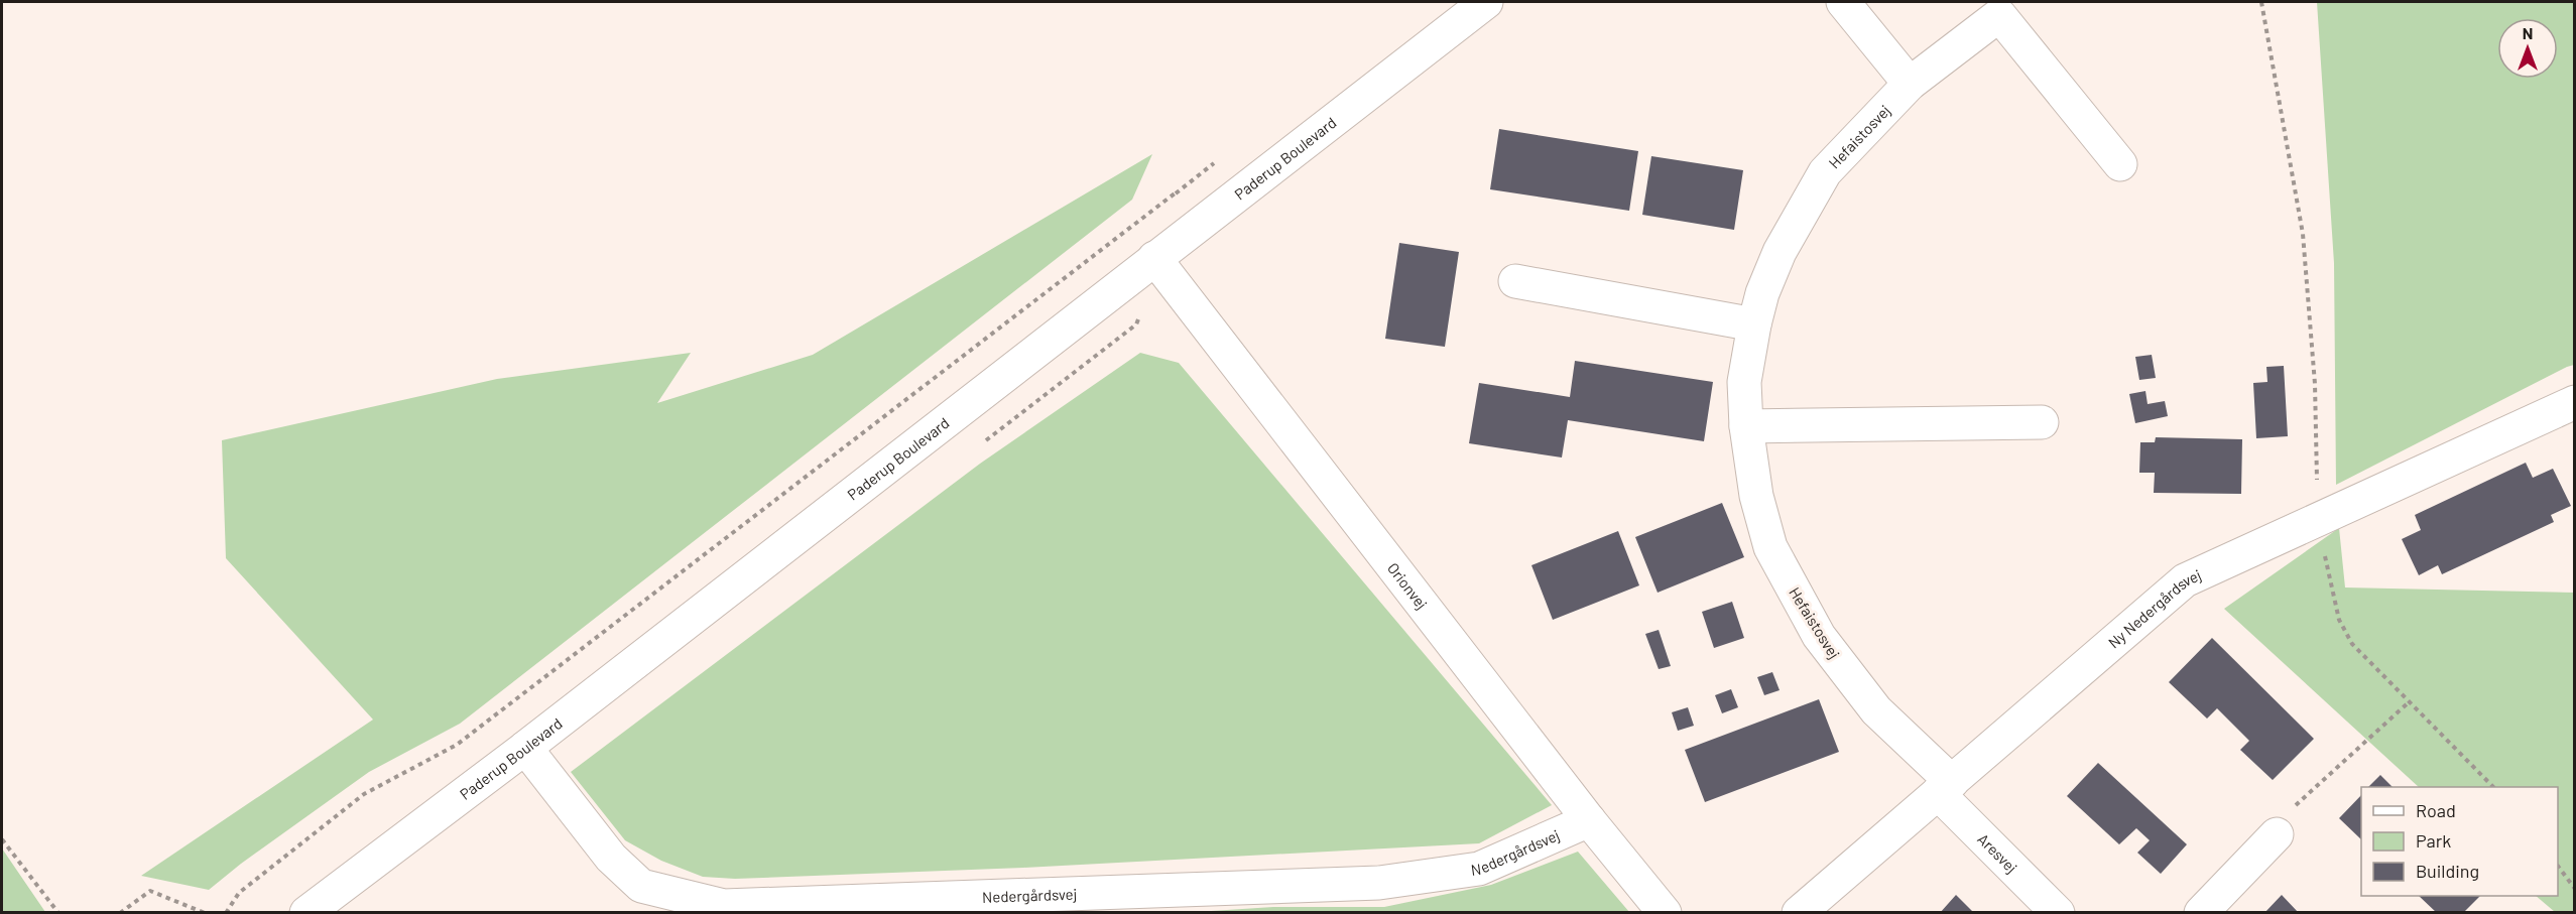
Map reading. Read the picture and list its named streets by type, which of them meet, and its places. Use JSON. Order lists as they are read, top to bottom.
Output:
{
  "streets": {
    "street": [
      "Hefaistosvej",
      "Paderup Boulevard",
      "Orionvej",
      "Ny Nedergårdsvej",
      "Nedergårdsvej",
      "Aresvej"
    ]
  },
  "crossings": [
    ["Hefaistosvej", "Ny Nedergårdsvej"],
    ["Hefaistosvej", "Aresvej"],
    ["Paderup Boulevard", "Orionvej"],
    ["Paderup Boulevard", "Nedergårdsvej"],
    ["Orionvej", "Nedergårdsvej"],
    ["Ny Nedergårdsvej", "Aresvej"]
  ],
  "legend": ["Road", "Park", "Building"],
  "north": "top"
}
